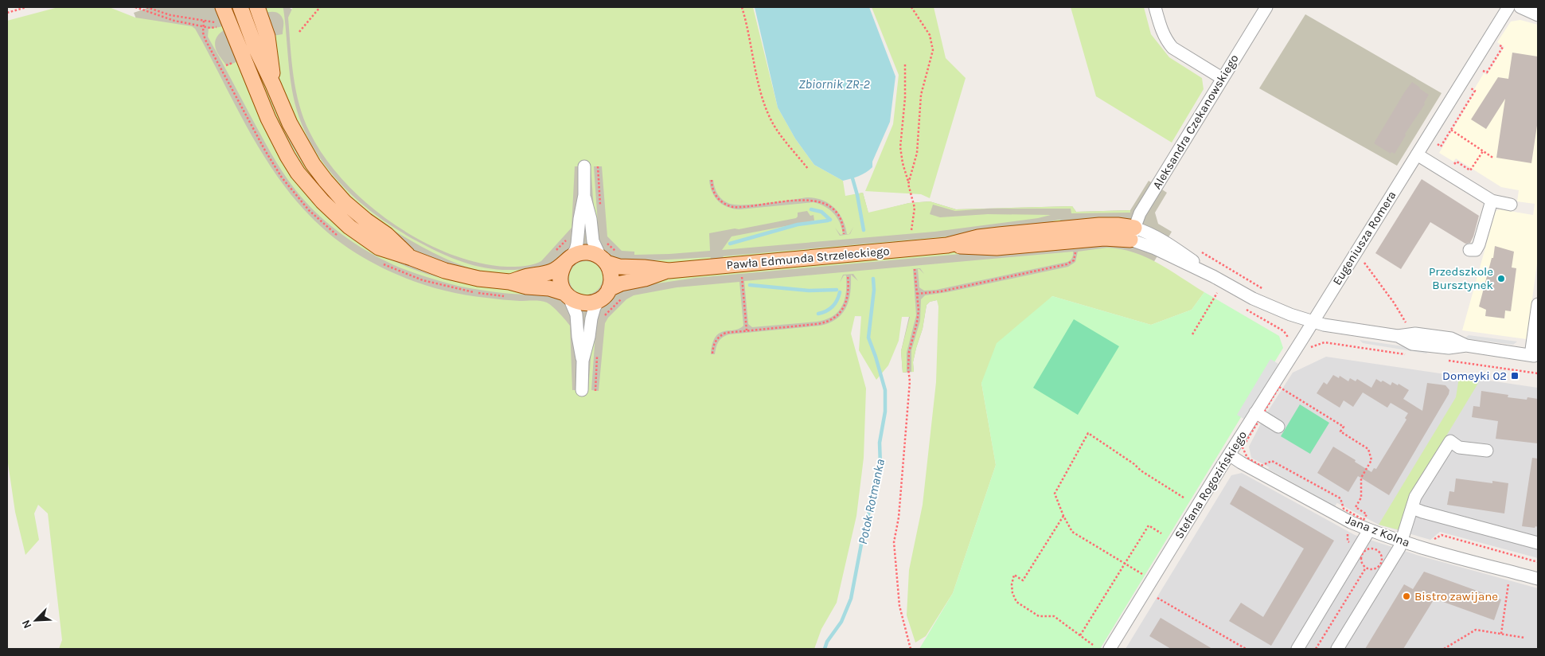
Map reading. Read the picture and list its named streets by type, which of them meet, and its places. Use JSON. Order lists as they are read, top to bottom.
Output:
{
  "streets": {
    "main road": ["Pawła Edmunda Strzeleckiego"],
    "street": [
      "Aleksandra Czekanowskiego",
      "Eugeniusza Romera",
      "Stefana Rogozińskiego",
      "Jana z Kolna"
    ]
  },
  "crossings": [
    ["Aleksandra Czekanowskiego", "Pawła Edmunda Strzeleckiego"],
    ["Eugeniusza Romera", "Pawła Edmunda Strzeleckiego"],
    ["Eugeniusza Romera", "Stefana Rogozińskiego"],
    ["Pawła Edmunda Strzeleckiego", "Stefana Rogozińskiego"],
    ["Stefana Rogozińskiego", "Jana z Kolna"]
  ],
  "water": ["Zbiornik ZR-2", "Potok Rotmanka"],
  "places": {
    "other": ["Przedszkole Bursztynek", "Bistro zawijane"],
    "transit": ["Domeyki 02"]
  },
  "north": "bottom left"
}
